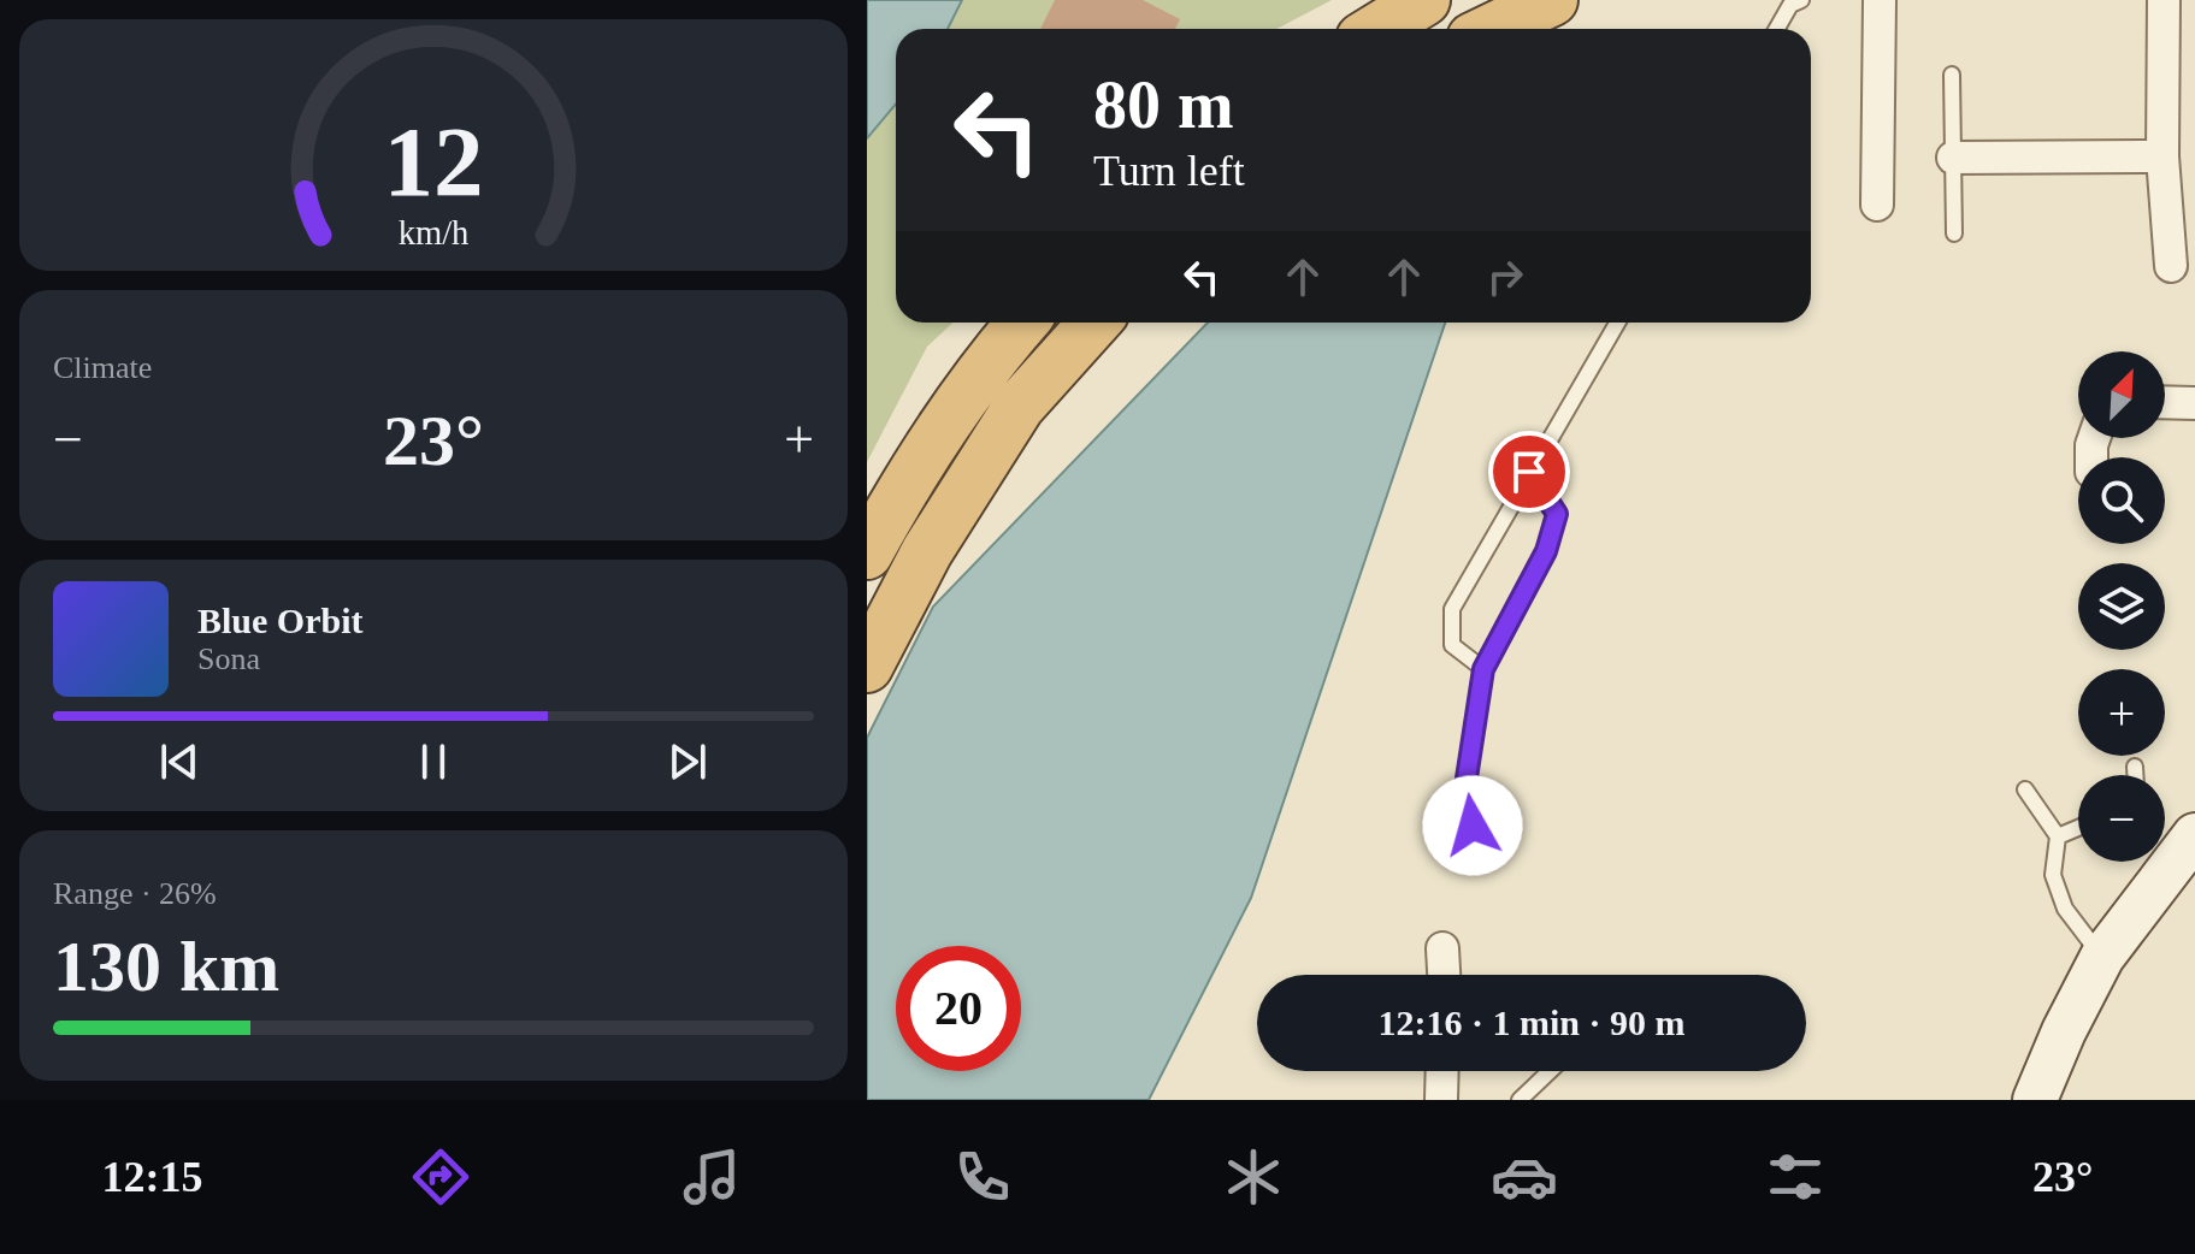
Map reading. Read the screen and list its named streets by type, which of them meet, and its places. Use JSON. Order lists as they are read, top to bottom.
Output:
{
  "north": "top right",
  "page": {
    "turn": ["80 m", "Turn left"],
    "tile": [
      "Climate",
      ["Range · 26%", "130 km"]
    ],
    "map_buttons": ["+", "−"],
    "heat": ["−", "23°", "+"],
    "song": ["Blue Orbit", "Sona"],
    "limit": "20",
    "trip": "12:16 · 1 min · 90 m",
    "tabs": ["12:15", "23°"],
    "gauge": ["12", "km/h"]
  }
}
